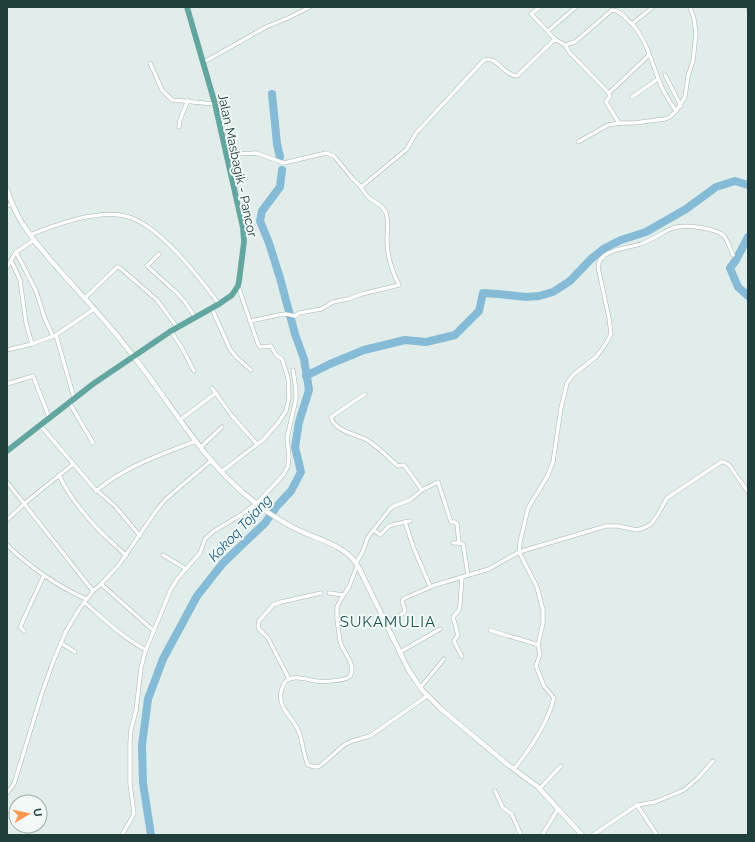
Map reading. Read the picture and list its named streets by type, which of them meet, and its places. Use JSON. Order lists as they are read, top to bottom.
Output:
{
  "streets": {
    "main road": ["Jalan Masbagik - Pancor"]
  },
  "districts": ["SUKAMULIA"],
  "water": ["Kokoq Tojang"],
  "north": "right"
}
